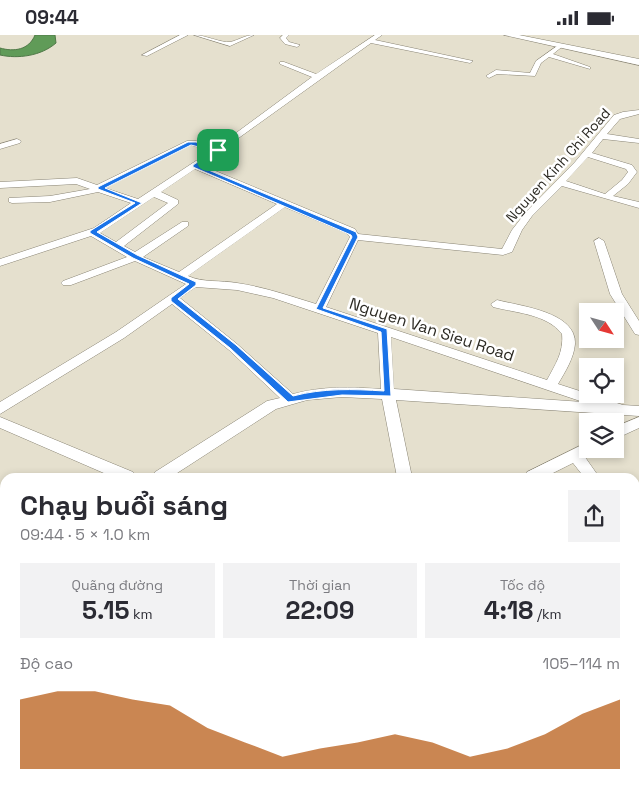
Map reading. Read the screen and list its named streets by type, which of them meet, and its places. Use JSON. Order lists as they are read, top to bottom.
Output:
{
  "streets": {
    "street": ["Nguyen Kinh Chi Road", "Nguyen Van Sieu Road"]
  },
  "north": "bottom right",
  "page": {
    "status": "09:44",
    "heading": ["Chạy buổi sáng", "09:44 · 5 × 1.0 km"],
    "stats": [
      ["Quãng đường", "5.15 km"],
      ["Thời gian", "22:09"],
      ["Tốc độ", "4:18 /km"]
    ],
    "chart": ["Độ cao", "105–114 m"]
  }
}
